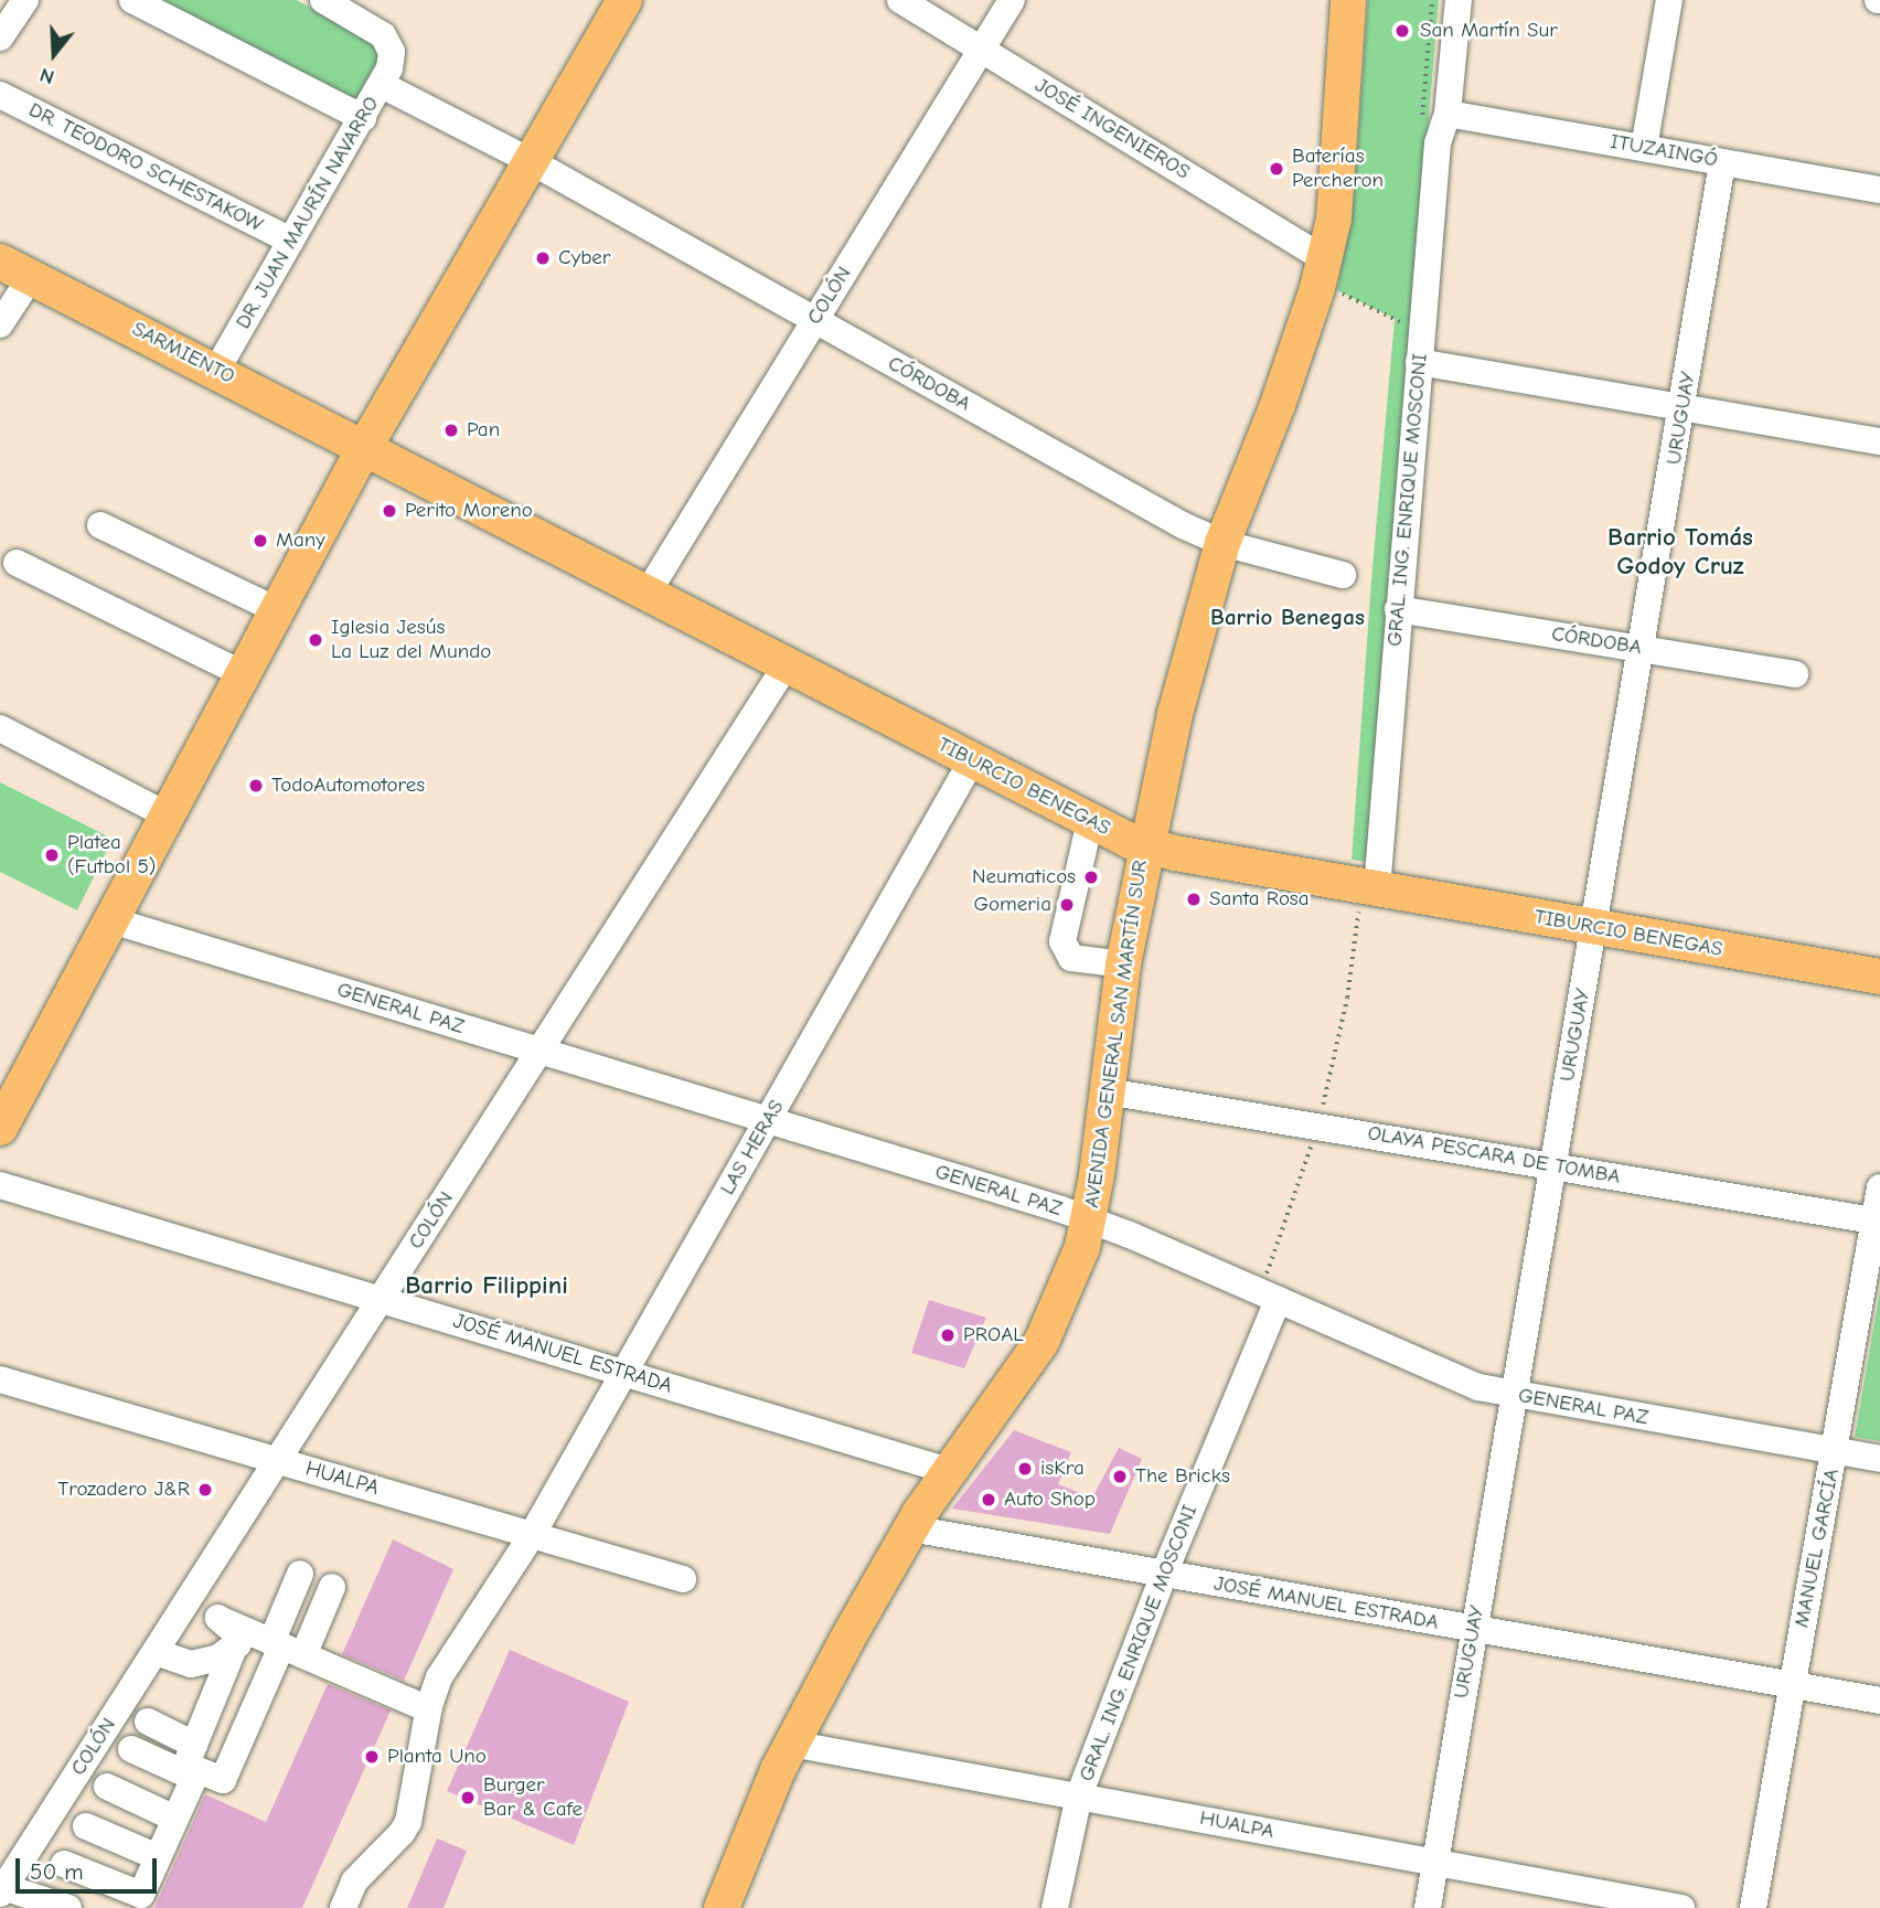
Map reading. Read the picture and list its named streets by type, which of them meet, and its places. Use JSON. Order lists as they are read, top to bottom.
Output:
{
  "streets": {
    "main road": ["SARMIENTO", "TIBURCIO BENEGAS", "AVENIDA GENERAL SAN MARTÍN SUR"],
    "street": [
      "JOSÉ INGENIEROS",
      "ITUZAINGÓ",
      "DR. TEODORO SCHESTAKOW",
      "DR. JUAN MAURÍN NAVARRO",
      "COLÓN",
      "CÓRDOBA",
      "URUGUAY",
      "GRAL. ING. ENRIQUE MOSCONI",
      "GENERAL PAZ",
      "LAS HERAS",
      "OLAYA PESCARA DE TOMBA",
      "JOSÉ MANUEL ESTRADA",
      "HUALPA",
      "MANUEL GARCÍA"
    ]
  },
  "crossings": [
    ["JOSÉ INGENIEROS", "COLÓN"],
    ["JOSÉ INGENIEROS", "AVENIDA GENERAL SAN MARTÍN SUR"],
    ["ITUZAINGÓ", "URUGUAY"],
    ["ITUZAINGÓ", "GRAL. ING. ENRIQUE MOSCONI"],
    ["DR. TEODORO SCHESTAKOW", "DR. JUAN MAURÍN NAVARRO"],
    ["DR. JUAN MAURÍN NAVARRO", "SARMIENTO"],
    ["DR. JUAN MAURÍN NAVARRO", "CÓRDOBA"],
    ["COLÓN", "CÓRDOBA"],
    ["COLÓN", "TIBURCIO BENEGAS"],
    ["COLÓN", "GENERAL PAZ"],
    ["COLÓN", "JOSÉ MANUEL ESTRADA"],
    ["COLÓN", "HUALPA"],
    ["SARMIENTO", "TIBURCIO BENEGAS"],
    ["CÓRDOBA", "URUGUAY"],
    ["CÓRDOBA", "GRAL. ING. ENRIQUE MOSCONI"],
    ["CÓRDOBA", "AVENIDA GENERAL SAN MARTÍN SUR"],
    ["URUGUAY", "TIBURCIO BENEGAS"],
    ["URUGUAY", "GENERAL PAZ"],
    ["URUGUAY", "OLAYA PESCARA DE TOMBA"],
    ["URUGUAY", "JOSÉ MANUEL ESTRADA"],
    ["URUGUAY", "HUALPA"],
    ["GRAL. ING. ENRIQUE MOSCONI", "TIBURCIO BENEGAS"],
    ["GRAL. ING. ENRIQUE MOSCONI", "GENERAL PAZ"],
    ["GRAL. ING. ENRIQUE MOSCONI", "JOSÉ MANUEL ESTRADA"],
    ["GRAL. ING. ENRIQUE MOSCONI", "HUALPA"],
    ["TIBURCIO BENEGAS", "AVENIDA GENERAL SAN MARTÍN SUR"],
    ["TIBURCIO BENEGAS", "LAS HERAS"],
    ["GENERAL PAZ", "AVENIDA GENERAL SAN MARTÍN SUR"],
    ["GENERAL PAZ", "LAS HERAS"],
    ["GENERAL PAZ", "MANUEL GARCÍA"],
    ["AVENIDA GENERAL SAN MARTÍN SUR", "OLAYA PESCARA DE TOMBA"],
    ["AVENIDA GENERAL SAN MARTÍN SUR", "JOSÉ MANUEL ESTRADA"],
    ["AVENIDA GENERAL SAN MARTÍN SUR", "HUALPA"],
    ["LAS HERAS", "JOSÉ MANUEL ESTRADA"],
    ["LAS HERAS", "HUALPA"],
    ["OLAYA PESCARA DE TOMBA", "MANUEL GARCÍA"],
    ["JOSÉ MANUEL ESTRADA", "MANUEL GARCÍA"]
  ],
  "districts": ["Barrio Tomás Godoy Cruz", "Barrio Benegas", "Barrio Filippini"],
  "places": [
    "San Martín Sur",
    "Baterías Percheron",
    "Cyber",
    "Pan",
    "Perito Moreno",
    "Many",
    "Iglesia Jesús La Luz del Mundo",
    "TodoAutomotores",
    "Platea (Futbol 5)",
    "Neumaticos",
    "Santa Rosa",
    "Gomeria",
    "PROAL",
    "isKra",
    "The Bricks",
    "Trozadero J&R",
    "Auto Shop",
    "Planta Uno",
    "Burger Bar & Cafe"
  ],
  "scale_bar": "50 m",
  "north": "bottom"
}
